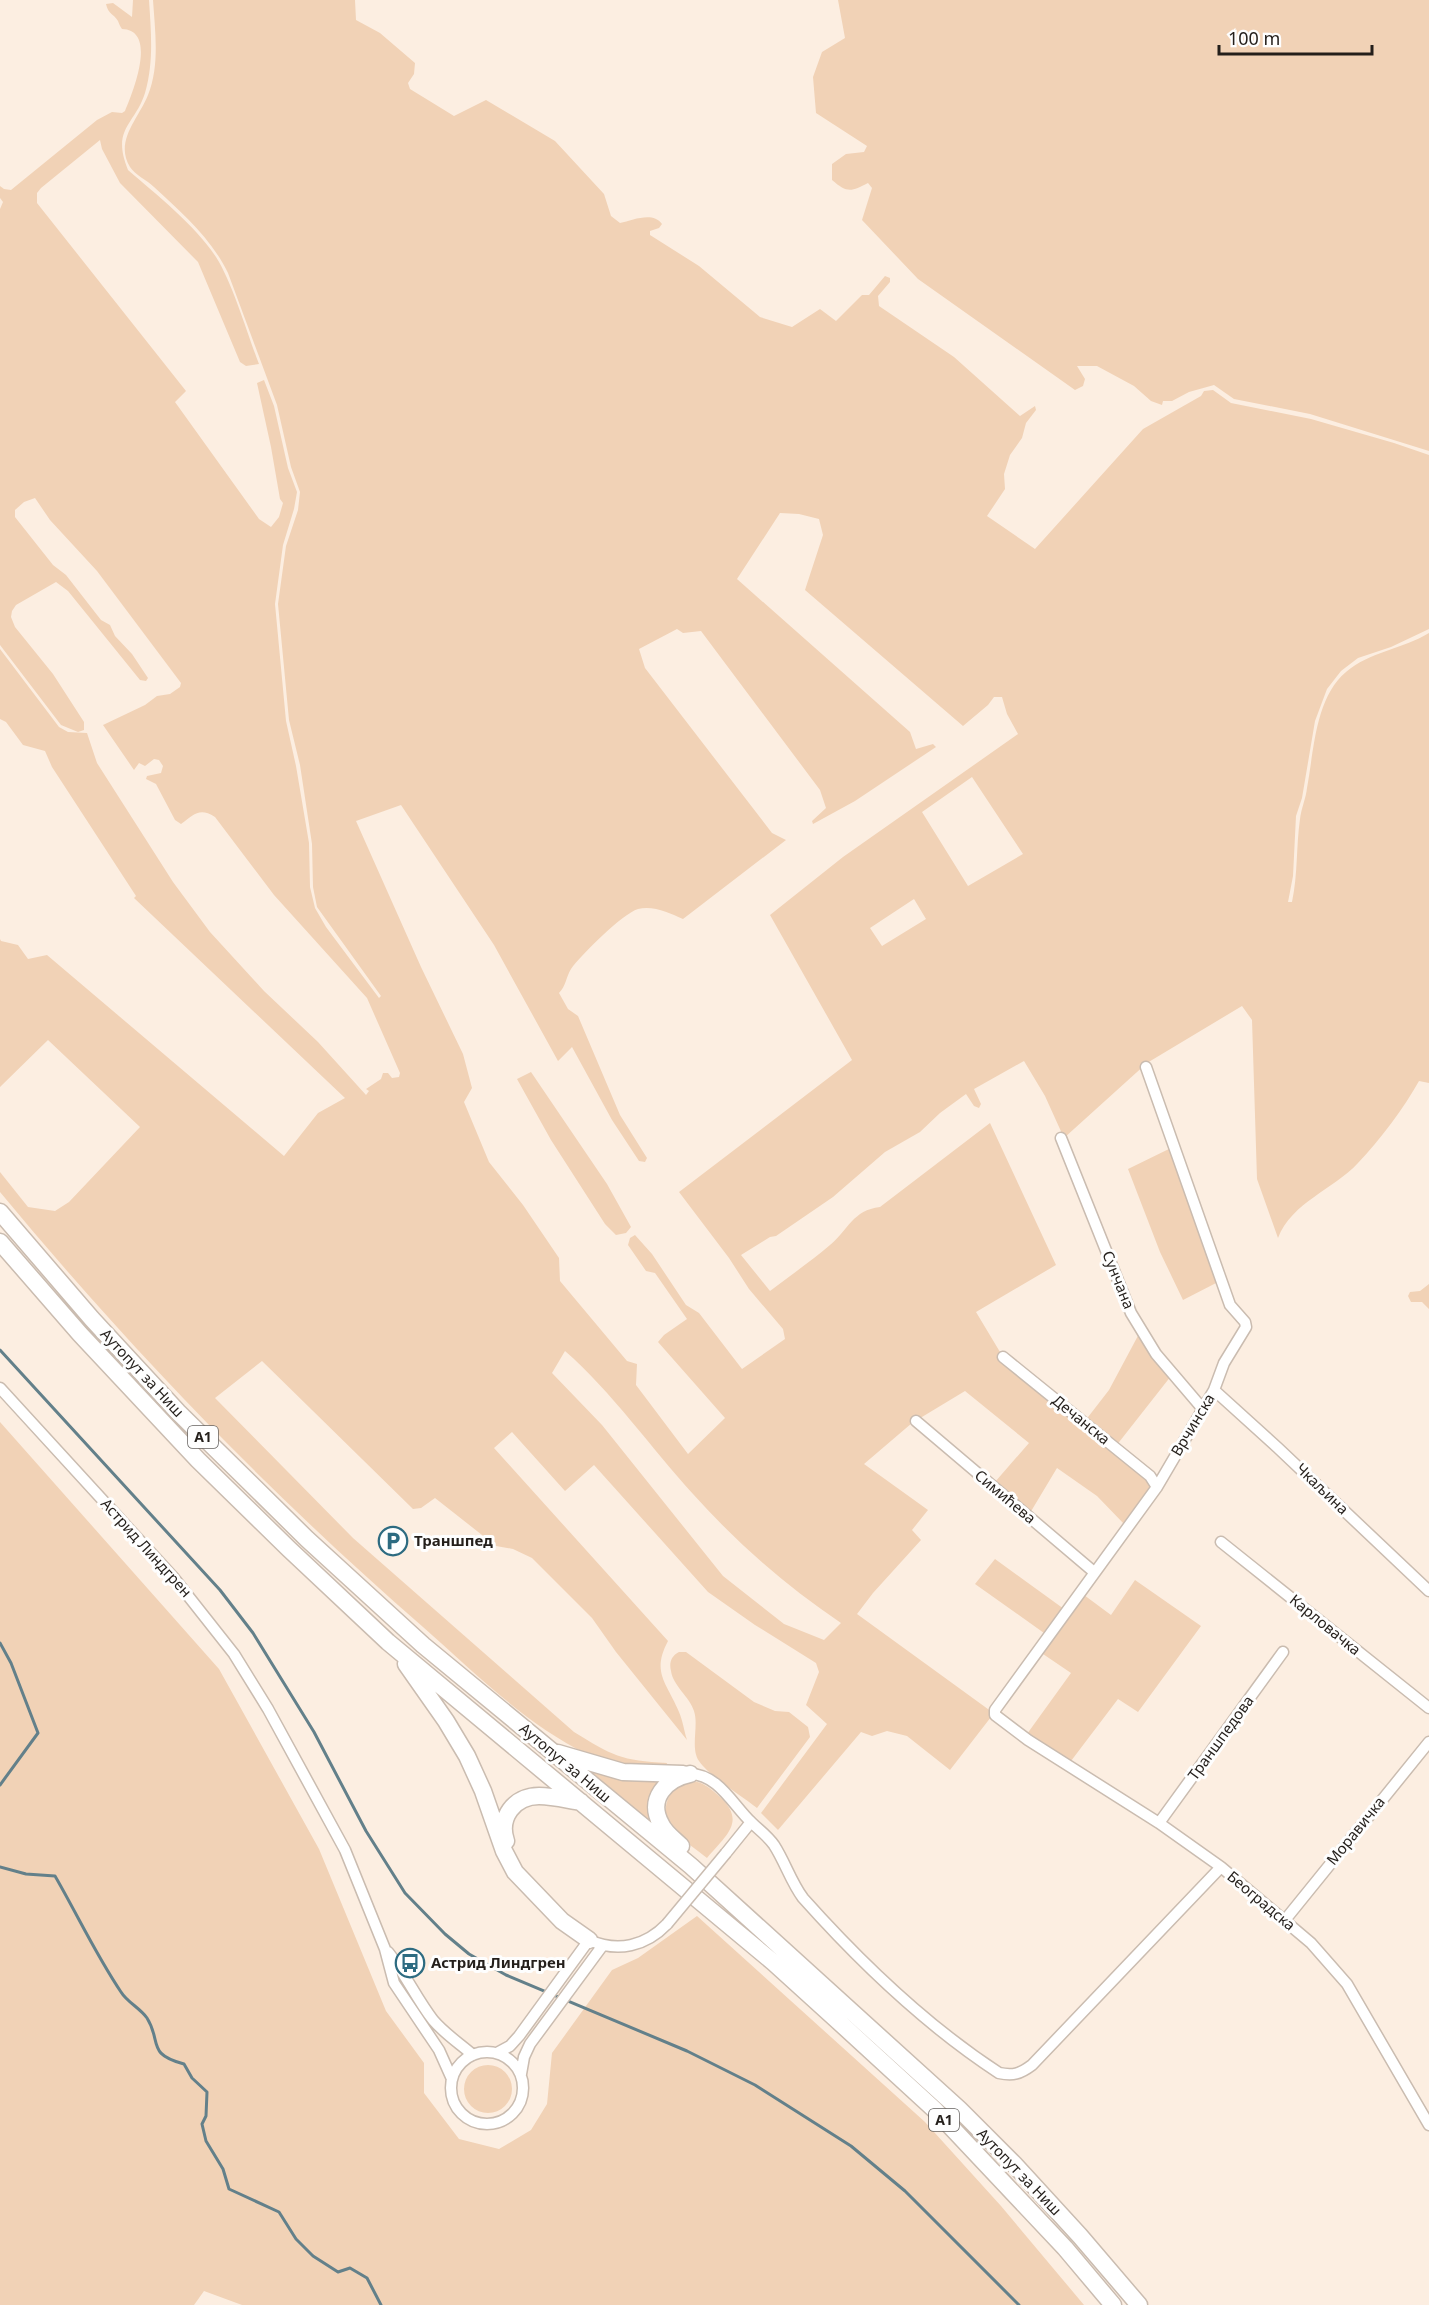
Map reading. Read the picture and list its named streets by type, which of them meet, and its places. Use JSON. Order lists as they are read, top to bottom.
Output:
{
  "streets": {
    "highway": ["Аутопут за Ниш", "A1"],
    "street": [
      "Сунчана",
      "Дечанска",
      "Врчинска",
      "Чкаљина",
      "Симићева",
      "Астрид Линдгрен",
      "Карловачка",
      "Траншпедова",
      "Моравичка",
      "Београдска"
    ]
  },
  "crossings": [
    ["Сунчана", "Врчинска"],
    ["Дечанска", "Врчинска"],
    ["Врчинска", "Чкаљина"],
    ["Врчинска", "Симићева"],
    ["Врчинска", "Београдска"],
    ["Траншпедова", "Београдска"],
    ["Моравичка", "Београдска"]
  ],
  "places": {
    "parking": ["Траншпед"],
    "bus stop": ["Астрид Линдгрен"]
  },
  "scale_bar": "100 m"
}
